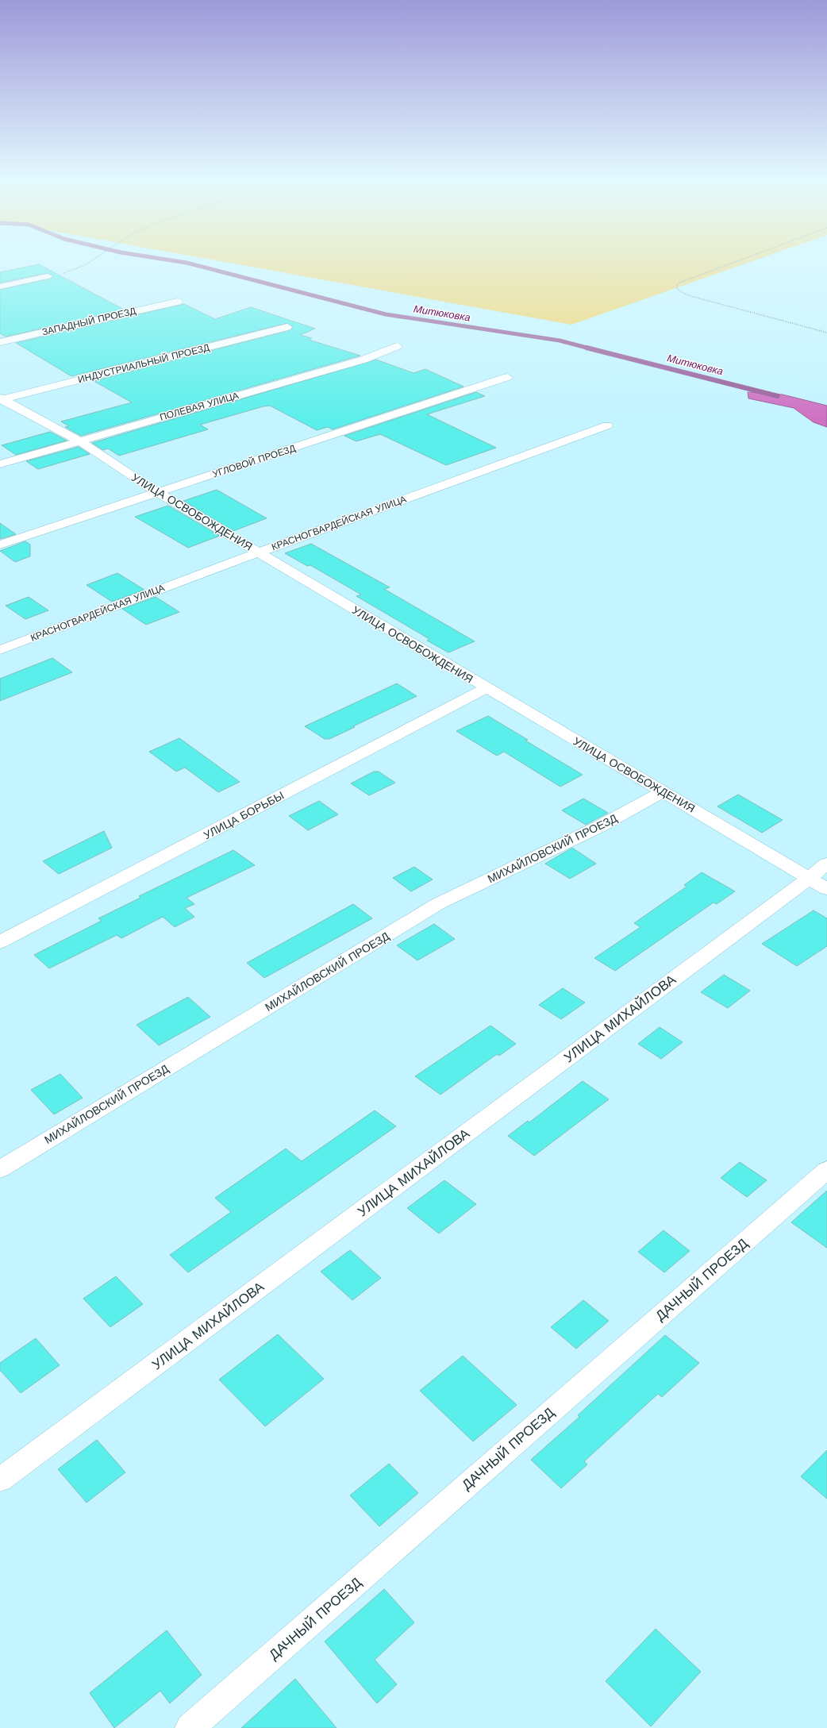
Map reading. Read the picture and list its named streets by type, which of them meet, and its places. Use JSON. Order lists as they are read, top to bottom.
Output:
{
  "streets": {
    "street": [
      "ЗАПАДНЫЙ ПРОЕЗД",
      "ИНДУСТРИАЛЬНЫЙ ПРОЕЗД",
      "ПОЛЕВАЯ УЛИЦА",
      "УГЛОВОЙ ПРОЕЗД",
      "УЛИЦА ОСВОБОЖДЕНИЯ",
      "КРАСНОГВАРДЕЙСКАЯ УЛИЦА",
      "УЛИЦА БОРЬБЫ",
      "МИХАЙЛОВСКИЙ ПРОЕЗД",
      "УЛИЦА МИХАЙЛОВА",
      "ДАЧНЫЙ ПРОЕЗД"
    ]
  },
  "crossings": [
    ["ИНДУСТРИАЛЬНЫЙ ПРОЕЗД", "УЛИЦА ОСВОБОЖДЕНИЯ"],
    ["ПОЛЕВАЯ УЛИЦА", "УЛИЦА ОСВОБОЖДЕНИЯ"],
    ["УГЛОВОЙ ПРОЕЗД", "УЛИЦА ОСВОБОЖДЕНИЯ"],
    ["УЛИЦА ОСВОБОЖДЕНИЯ", "КРАСНОГВАРДЕЙСКАЯ УЛИЦА"],
    ["УЛИЦА ОСВОБОЖДЕНИЯ", "УЛИЦА БОРЬБЫ"],
    ["УЛИЦА ОСВОБОЖДЕНИЯ", "МИХАЙЛОВСКИЙ ПРОЕЗД"],
    ["УЛИЦА ОСВОБОЖДЕНИЯ", "УЛИЦА МИХАЙЛОВА"]
  ],
  "water": ["Митюковка"]
}
